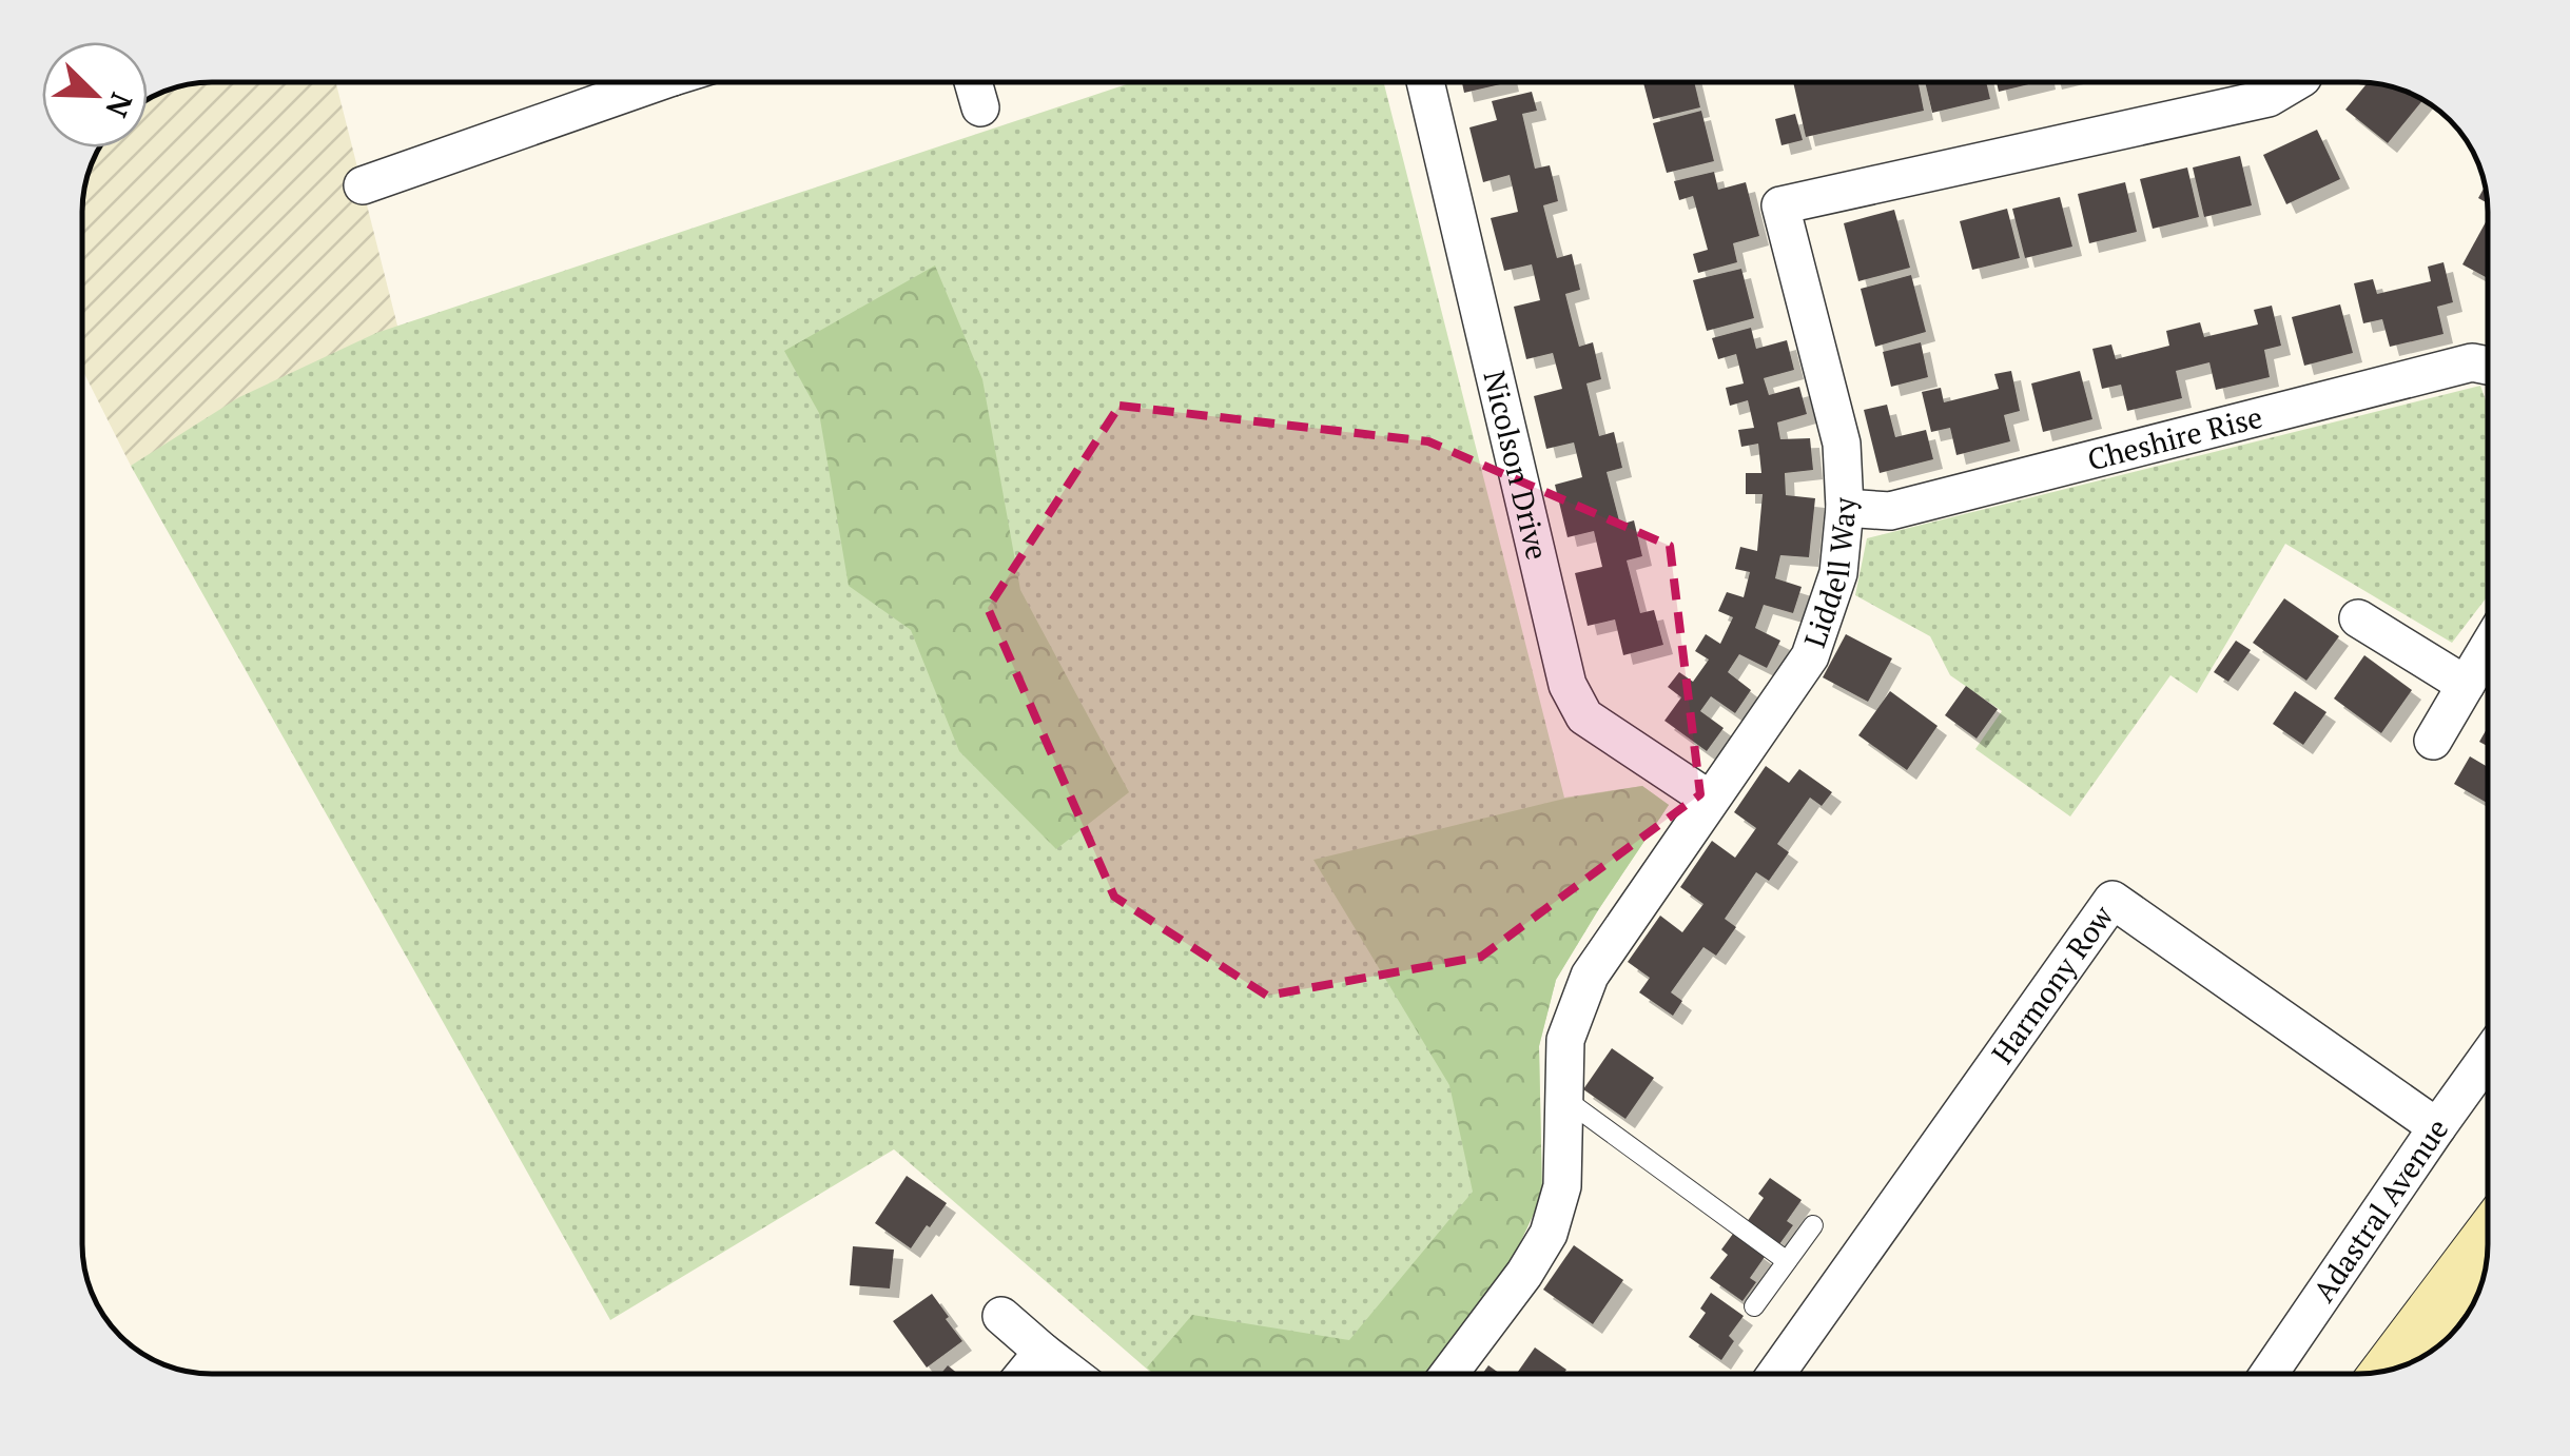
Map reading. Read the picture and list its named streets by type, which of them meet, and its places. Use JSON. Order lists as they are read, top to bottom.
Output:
{
  "streets": {
    "street": [
      "Cheshire Rise",
      "Nicolson Drive",
      "Liddell Way",
      "Harmony Row",
      "Adastral Avenue"
    ]
  },
  "crossings": [
    ["Cheshire Rise", "Liddell Way"],
    ["Nicolson Drive", "Liddell Way"],
    ["Harmony Row", "Adastral Avenue"]
  ],
  "north": "bottom right"
}
